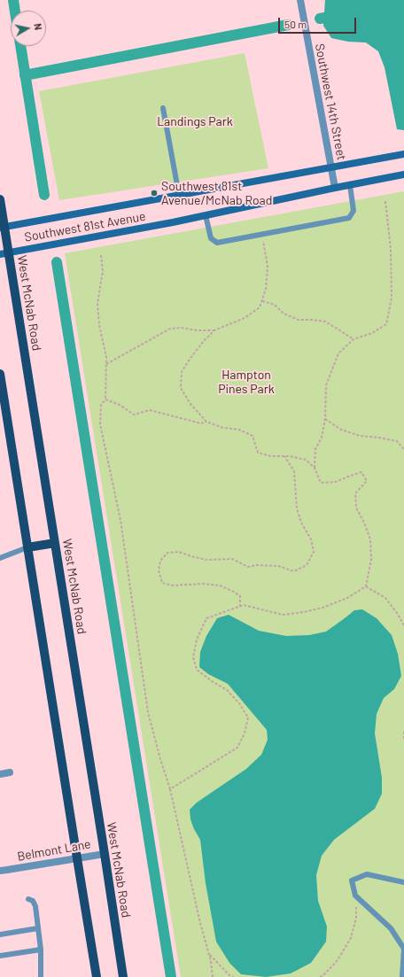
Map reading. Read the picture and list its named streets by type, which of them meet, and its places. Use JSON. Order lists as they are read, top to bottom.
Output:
{
  "streets": {
    "main road": ["West McNab Road"],
    "street": ["Southwest 14th Street", "Southwest 81st Avenue", "Belmont Lane"]
  },
  "crossings": [
    ["Southwest 14th Street", "Southwest 81st Avenue"],
    ["Southwest 81st Avenue", "West McNab Road"],
    ["West McNab Road", "Belmont Lane"]
  ],
  "parks": ["Landings Park", "Hampton Pines Park"],
  "places": ["Southwest 81st Avenue/McNab Road"],
  "scale_bar": "50 m",
  "north": "right"
}
